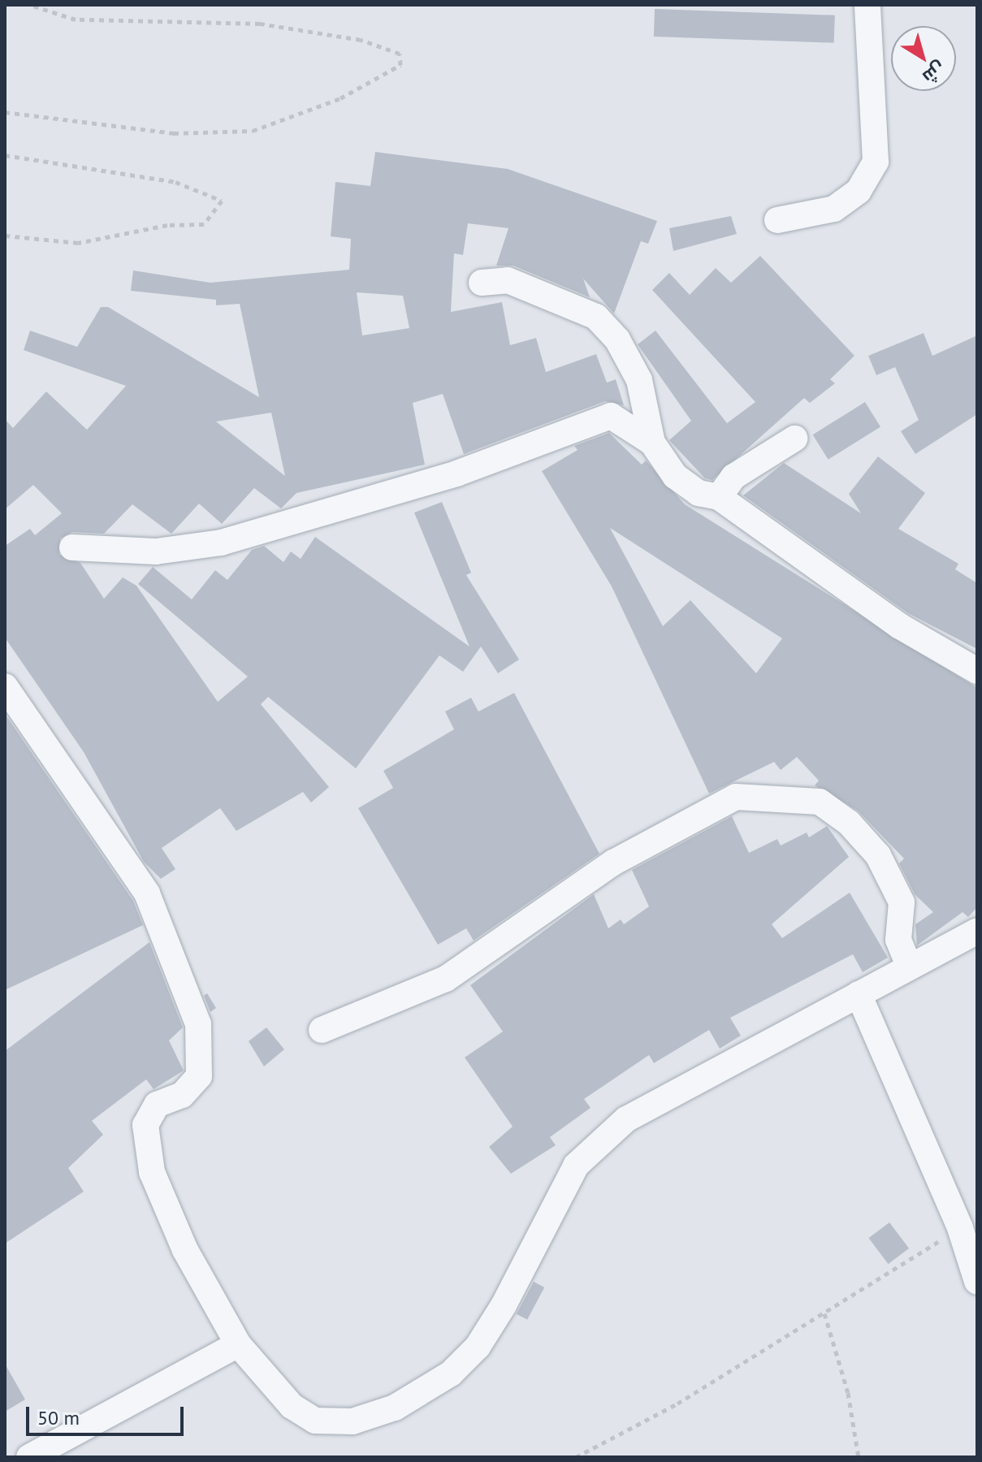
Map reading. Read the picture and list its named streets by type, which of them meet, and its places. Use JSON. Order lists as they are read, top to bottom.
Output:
{
  "scale_bar": "50 m",
  "north": "bottom right"
}
